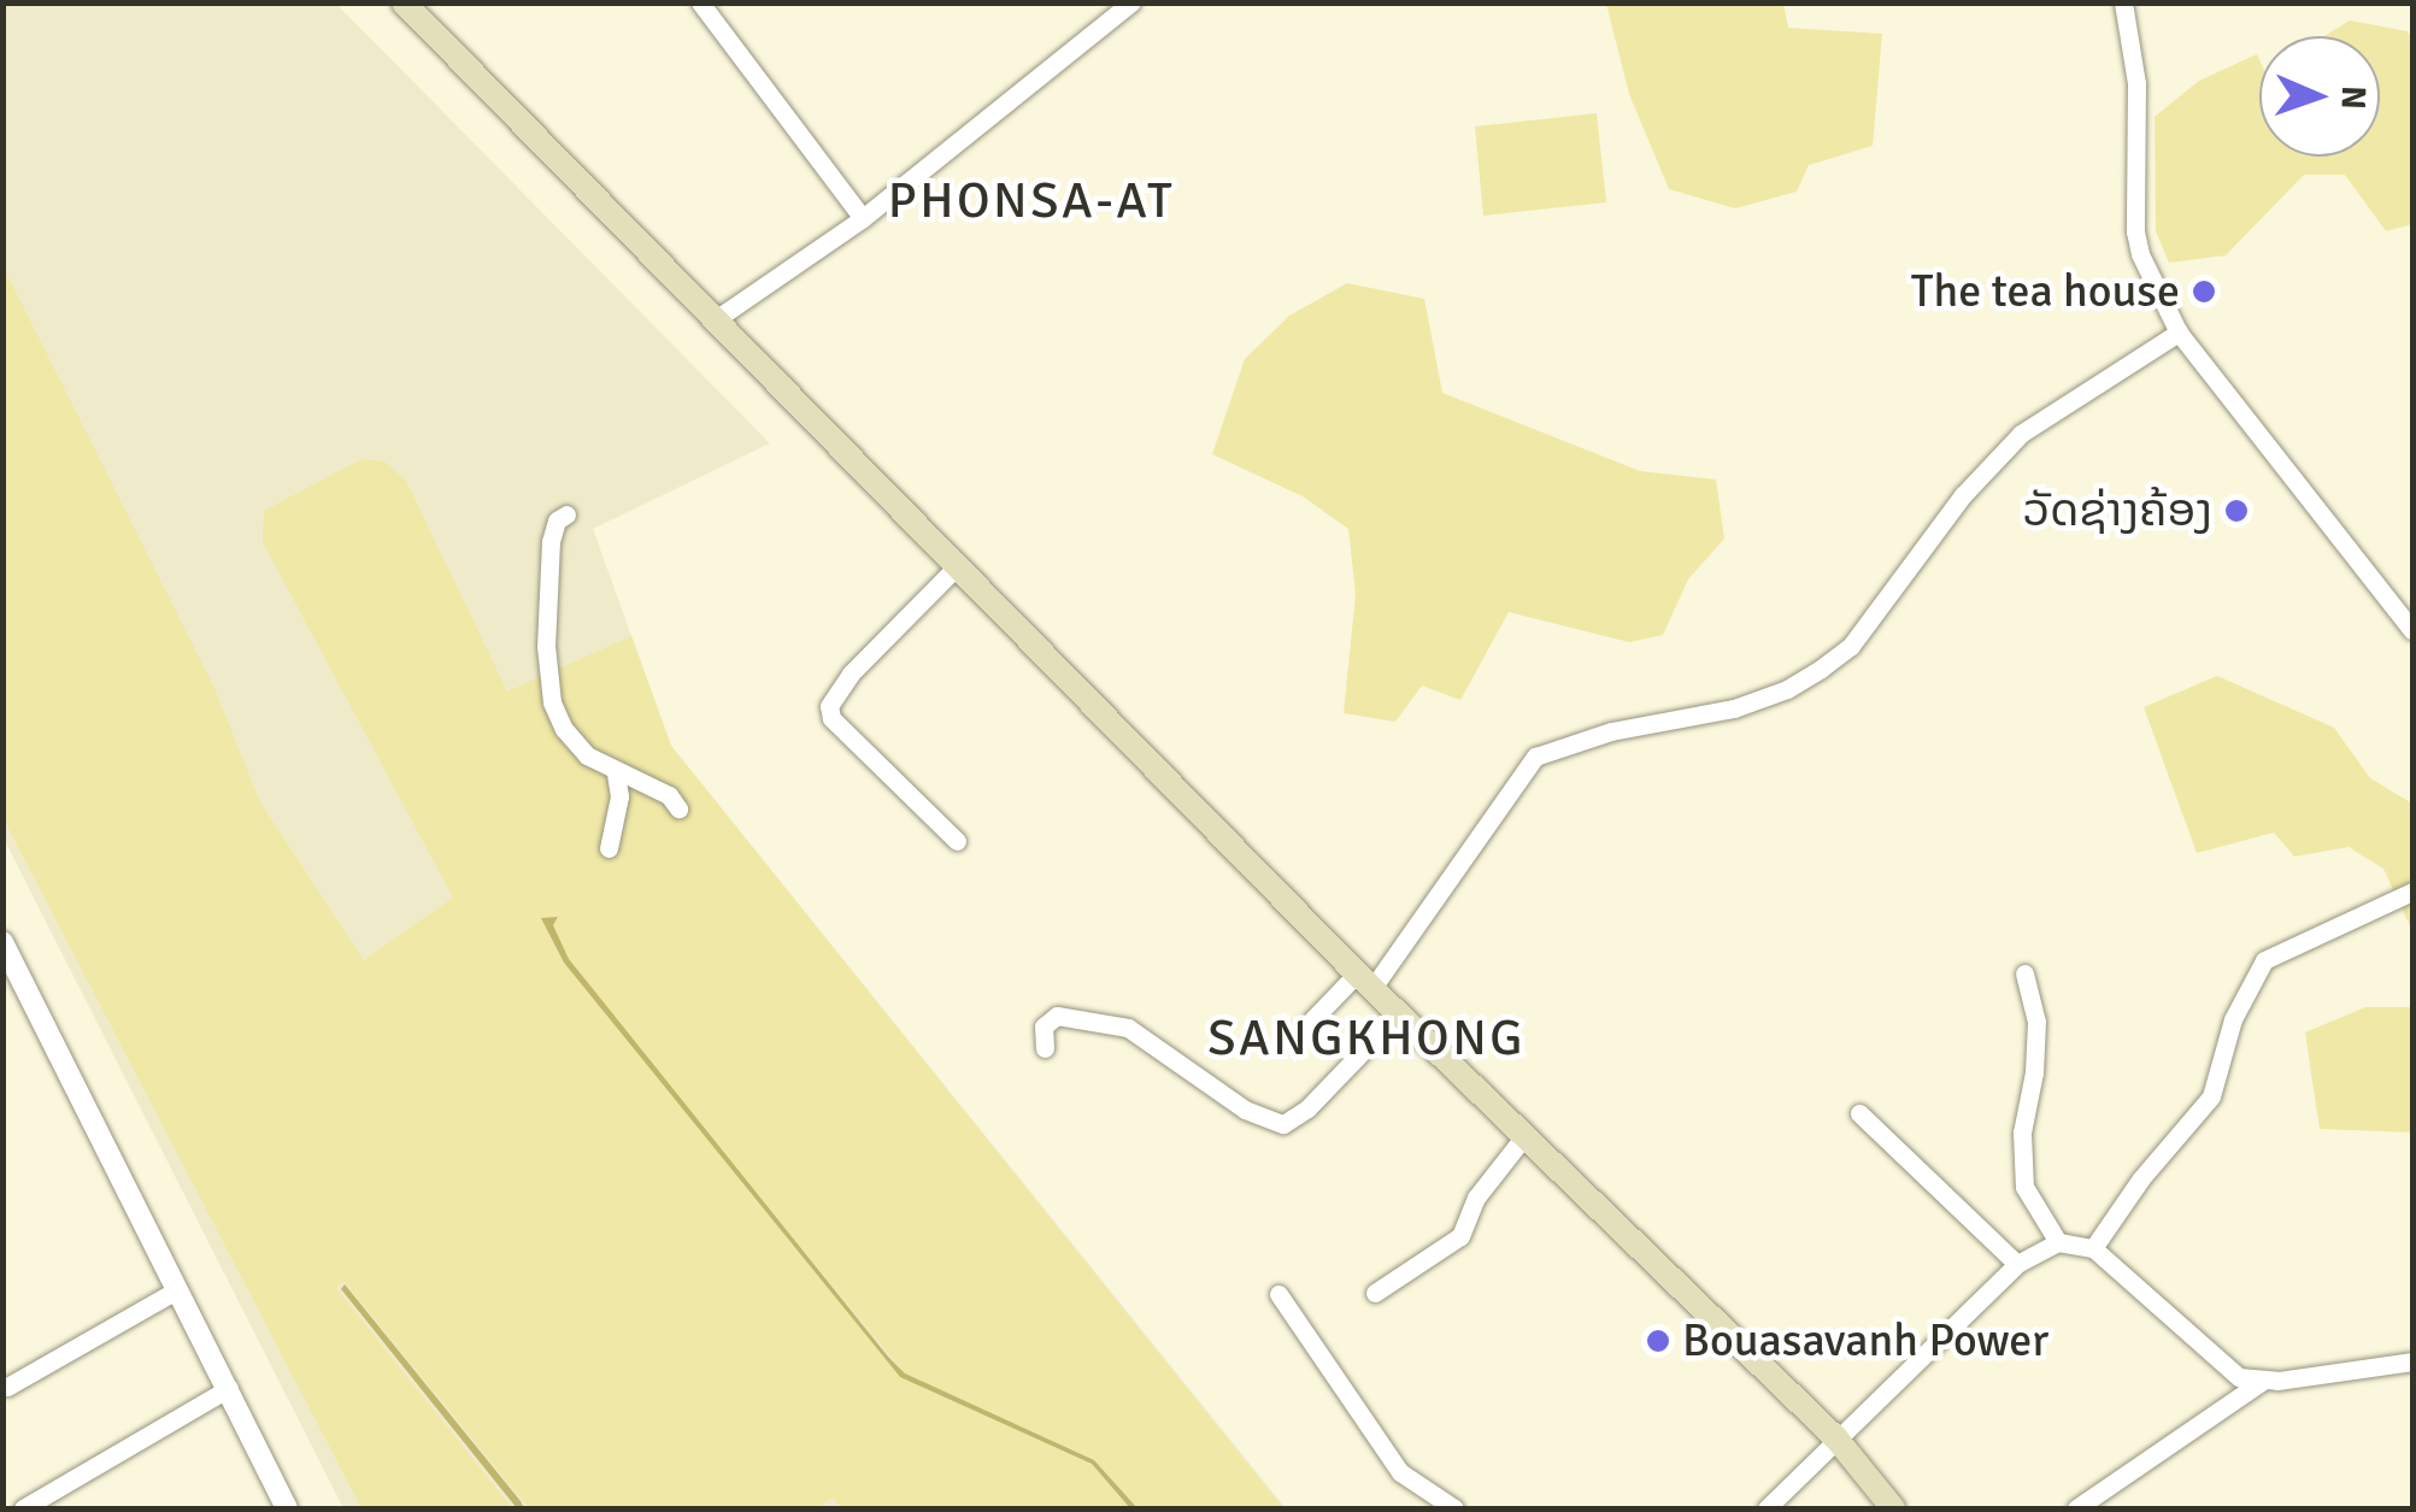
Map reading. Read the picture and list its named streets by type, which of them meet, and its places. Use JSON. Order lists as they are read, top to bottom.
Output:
{
  "districts": ["PHONSA-AT", "SANGKHONG"],
  "places": ["The tea house", "ວັດຊ່າງຄ້ອງ", "Bouasavanh Power"],
  "north": "right"
}
